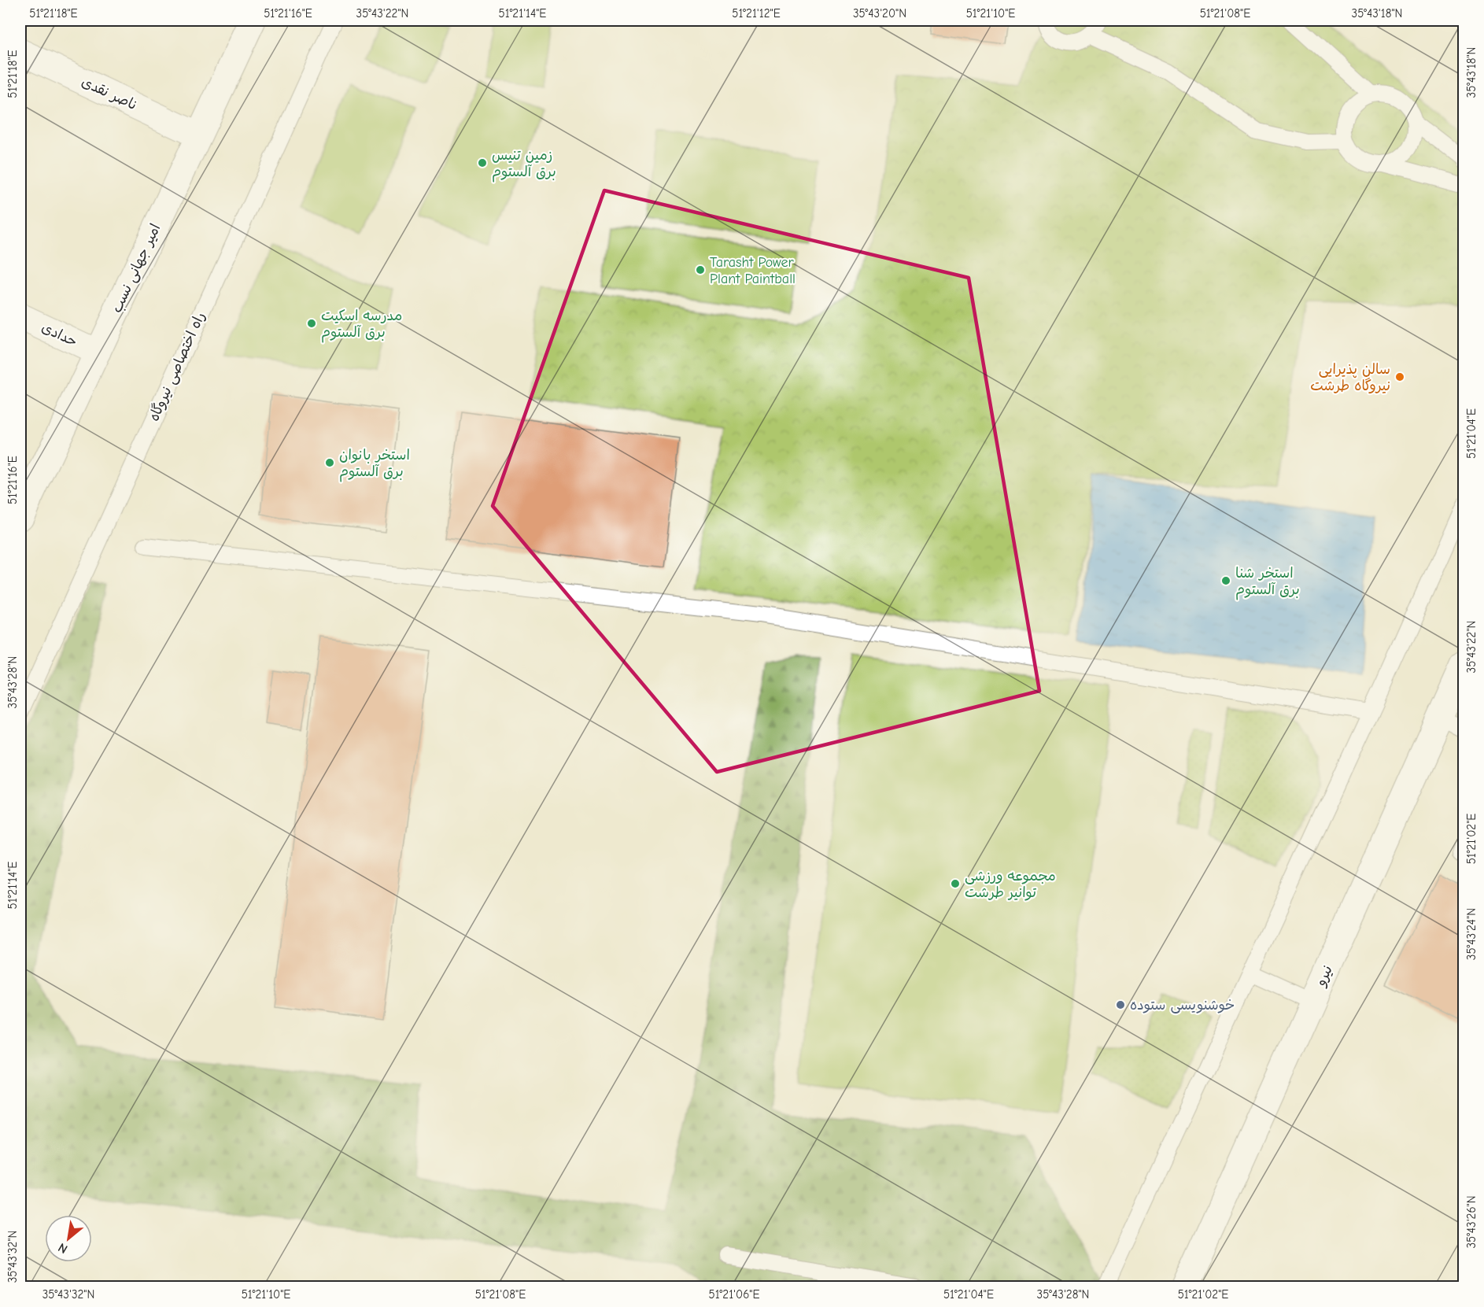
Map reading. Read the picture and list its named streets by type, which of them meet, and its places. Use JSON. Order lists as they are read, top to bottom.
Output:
{
  "streets": {
    "street": [
      "ناصر نقدی",
      "امیر جهانی نسب",
      "حدادی",
      "نیرو"
    ],
    "lane": ["راه اختصاصی نیروگاه"]
  },
  "crossings": [
    ["ناصر نقدی", "امیر جهانی نسب"],
    ["امیر جهانی نسب", "حدادی"]
  ],
  "places": [
    "زمین تنیس برق آلستوم",
    "Tarasht Power Plant Paintball",
    "مدرسه اسکیت برق آلستوم",
    "سالن پذیرایی نیروگاه طرشت",
    "استخر بانوان برق آلستوم",
    "استخر شنا برق آلستوم",
    "مجموعه ورزشی توانیر طرشت",
    "خوشنویسی ستوده"
  ],
  "north": "bottom left",
  "coordinates": [
    "51°21'18\"E",
    "51°21'16\"E",
    "35°43'22\"N",
    "51°21'14\"E",
    "51°21'12\"E",
    "35°43'20\"N",
    "51°21'10\"E",
    "51°21'08\"E",
    "35°43'18\"N",
    "51°21'04\"E",
    "35°43'28\"N",
    "51°21'02\"E",
    "35°43'24\"N",
    "35°43'26\"N",
    "35°43'32\"N",
    "51°21'06\"E"
  ]
}
